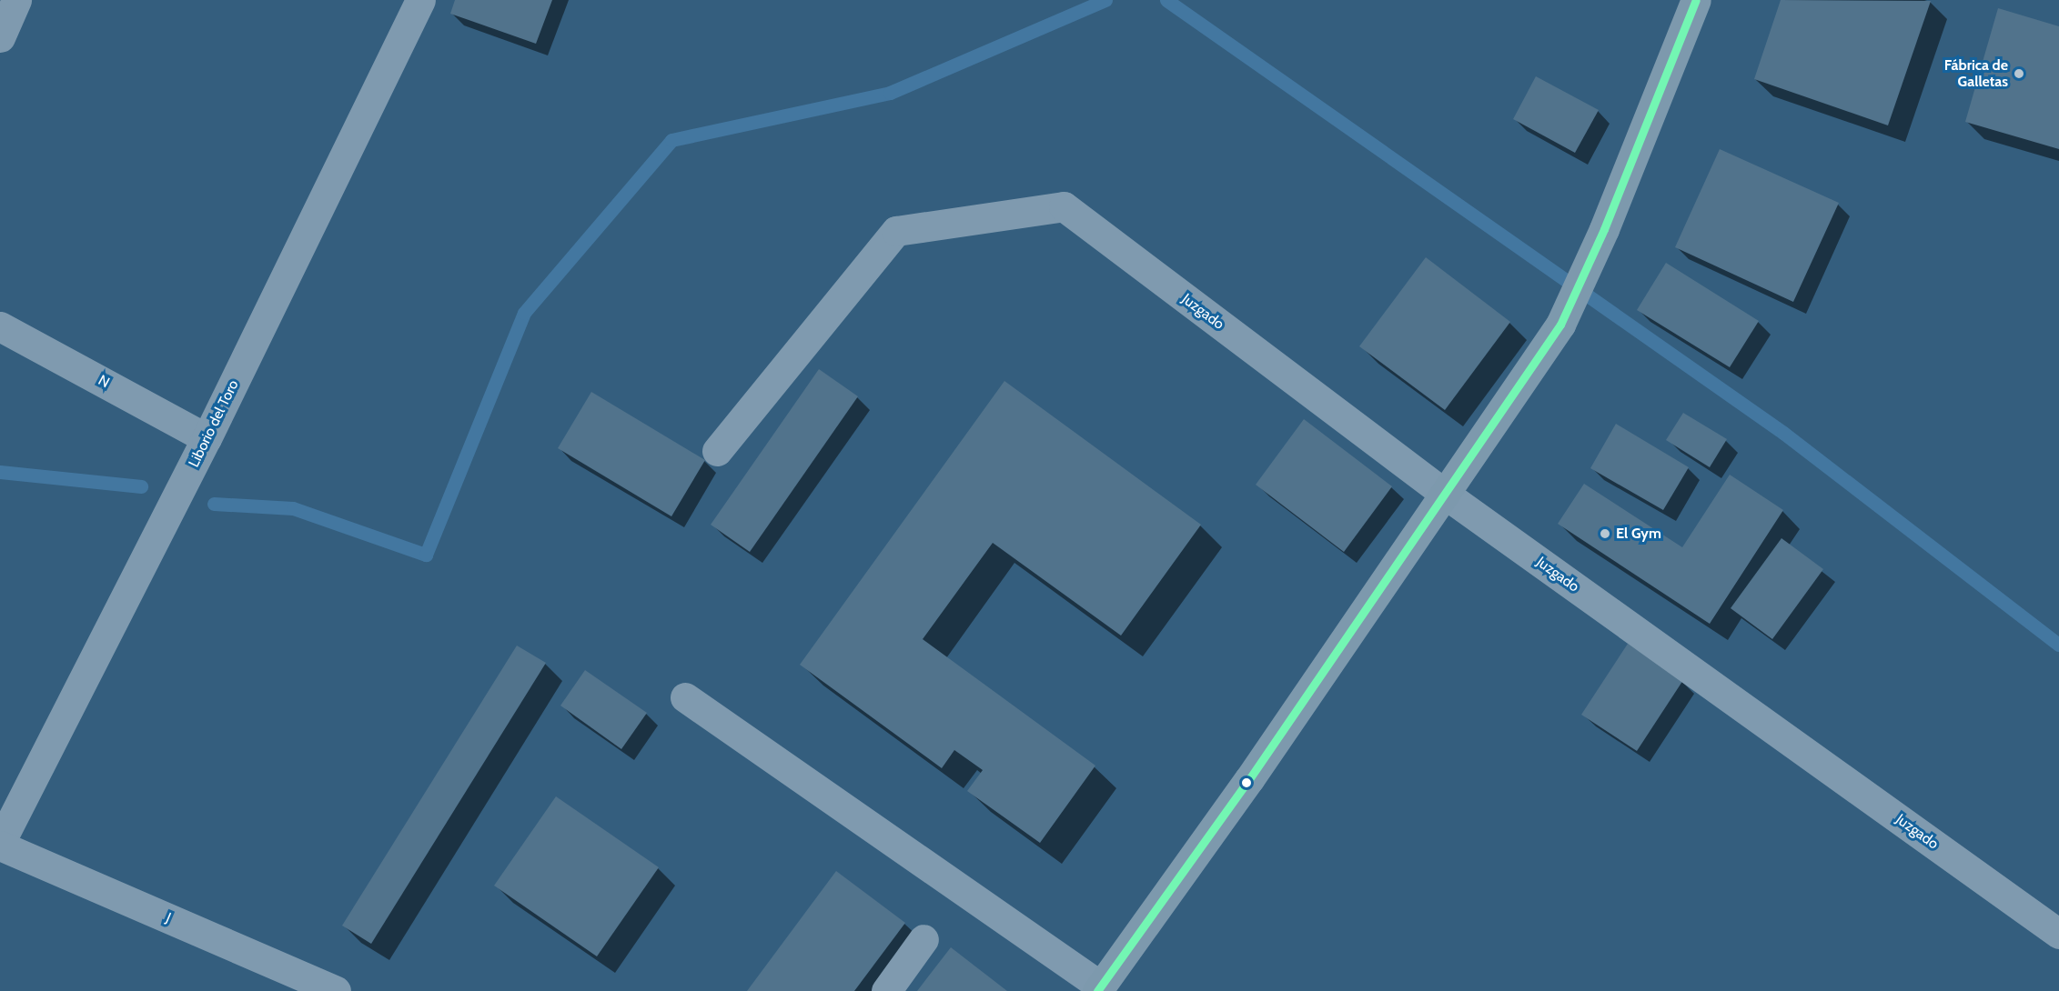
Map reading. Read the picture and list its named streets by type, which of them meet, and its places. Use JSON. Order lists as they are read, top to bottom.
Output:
{
  "streets": {
    "street": [
      "Juzgado",
      "N",
      "Liborio del Toro",
      "J"
    ]
  },
  "crossings": [
    ["N", "Liborio del Toro"],
    ["Liborio del Toro", "J"]
  ],
  "places": ["Fábrica de Galletas", "El Gym"]
}
